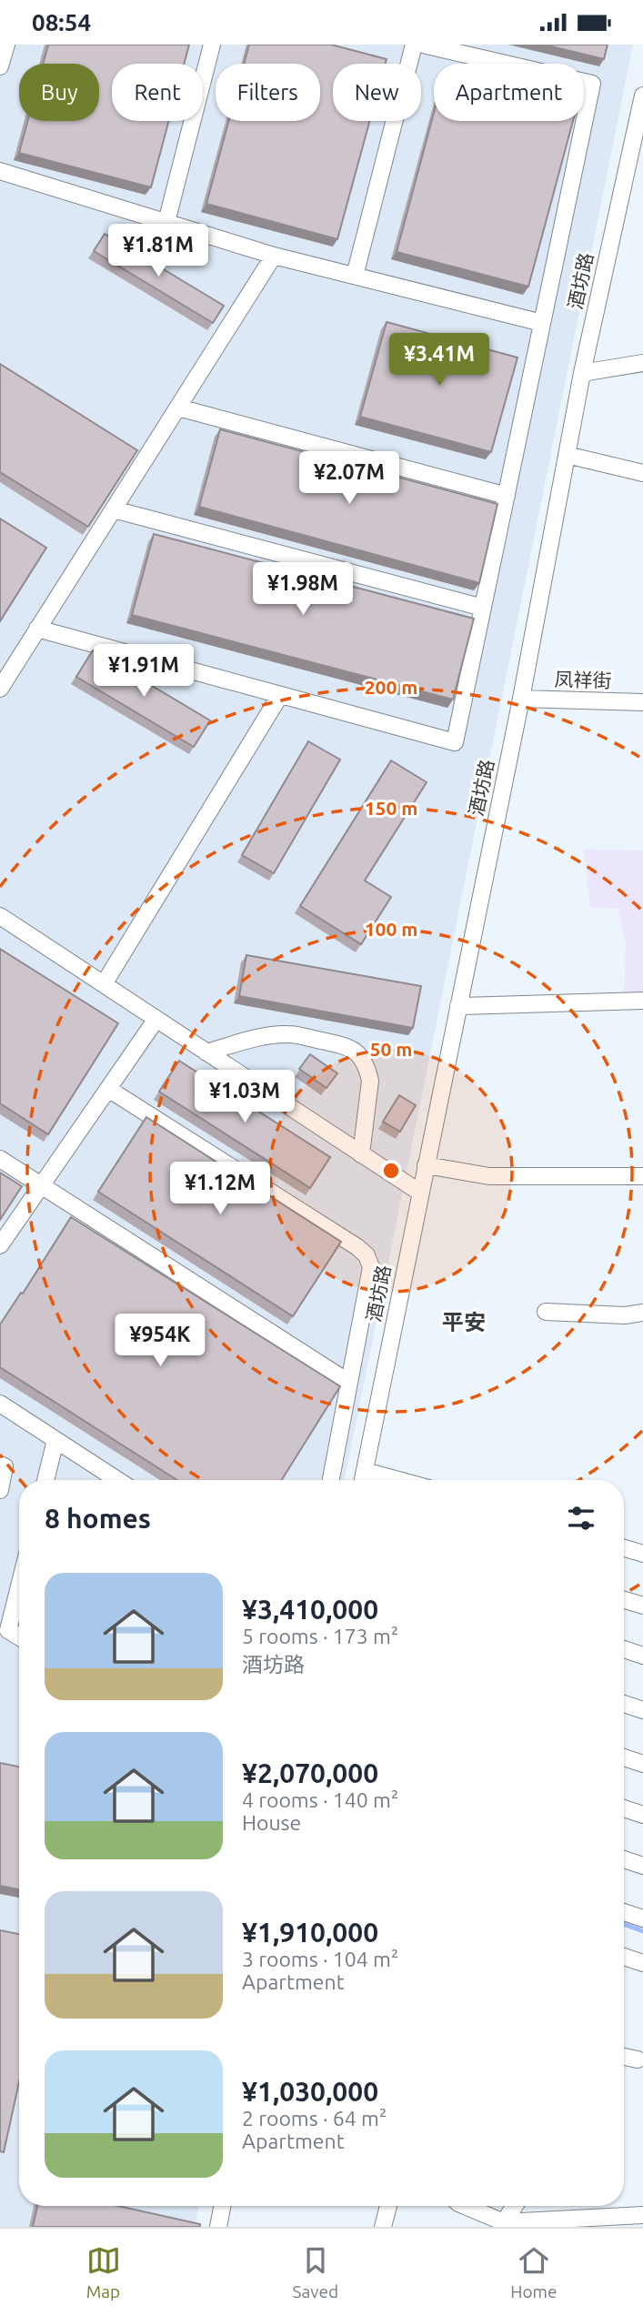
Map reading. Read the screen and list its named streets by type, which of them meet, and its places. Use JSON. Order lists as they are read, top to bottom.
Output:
{
  "streets": {
    "street": ["酒坊路", "凤祥街"]
  },
  "crossings": [
    ["酒坊路", "凤祥街"]
  ],
  "districts": ["平安"],
  "page": {
    "status": "08:54",
    "chip": [
      "Buy",
      "Rent",
      "Filters",
      "New",
      "Apartment"
    ],
    "price": [
      "¥1.81M",
      "¥3.41M",
      "¥2.07M",
      "¥1.98M",
      "¥1.91M",
      "¥1.03M",
      "¥1.12M",
      "¥954K"
    ],
    "heading": "8 homes",
    "list": [
      {
        "name": "¥3,410,000",
        "note": "5 rooms · 173 m² · 酒坊路"
      },
      {
        "name": "¥2,070,000",
        "note": "4 rooms · 140 m² · House"
      },
      {
        "name": "¥1,910,000",
        "note": "3 rooms · 104 m² · Apartment"
      },
      {
        "name": "¥1,030,000",
        "note": "2 rooms · 64 m² · Apartment"
      }
    ],
    "tabs": ["Map", "Saved", "Home"]
  },
  "rings": [
    "200 m",
    "150 m",
    "100 m",
    "50 m"
  ]
}
